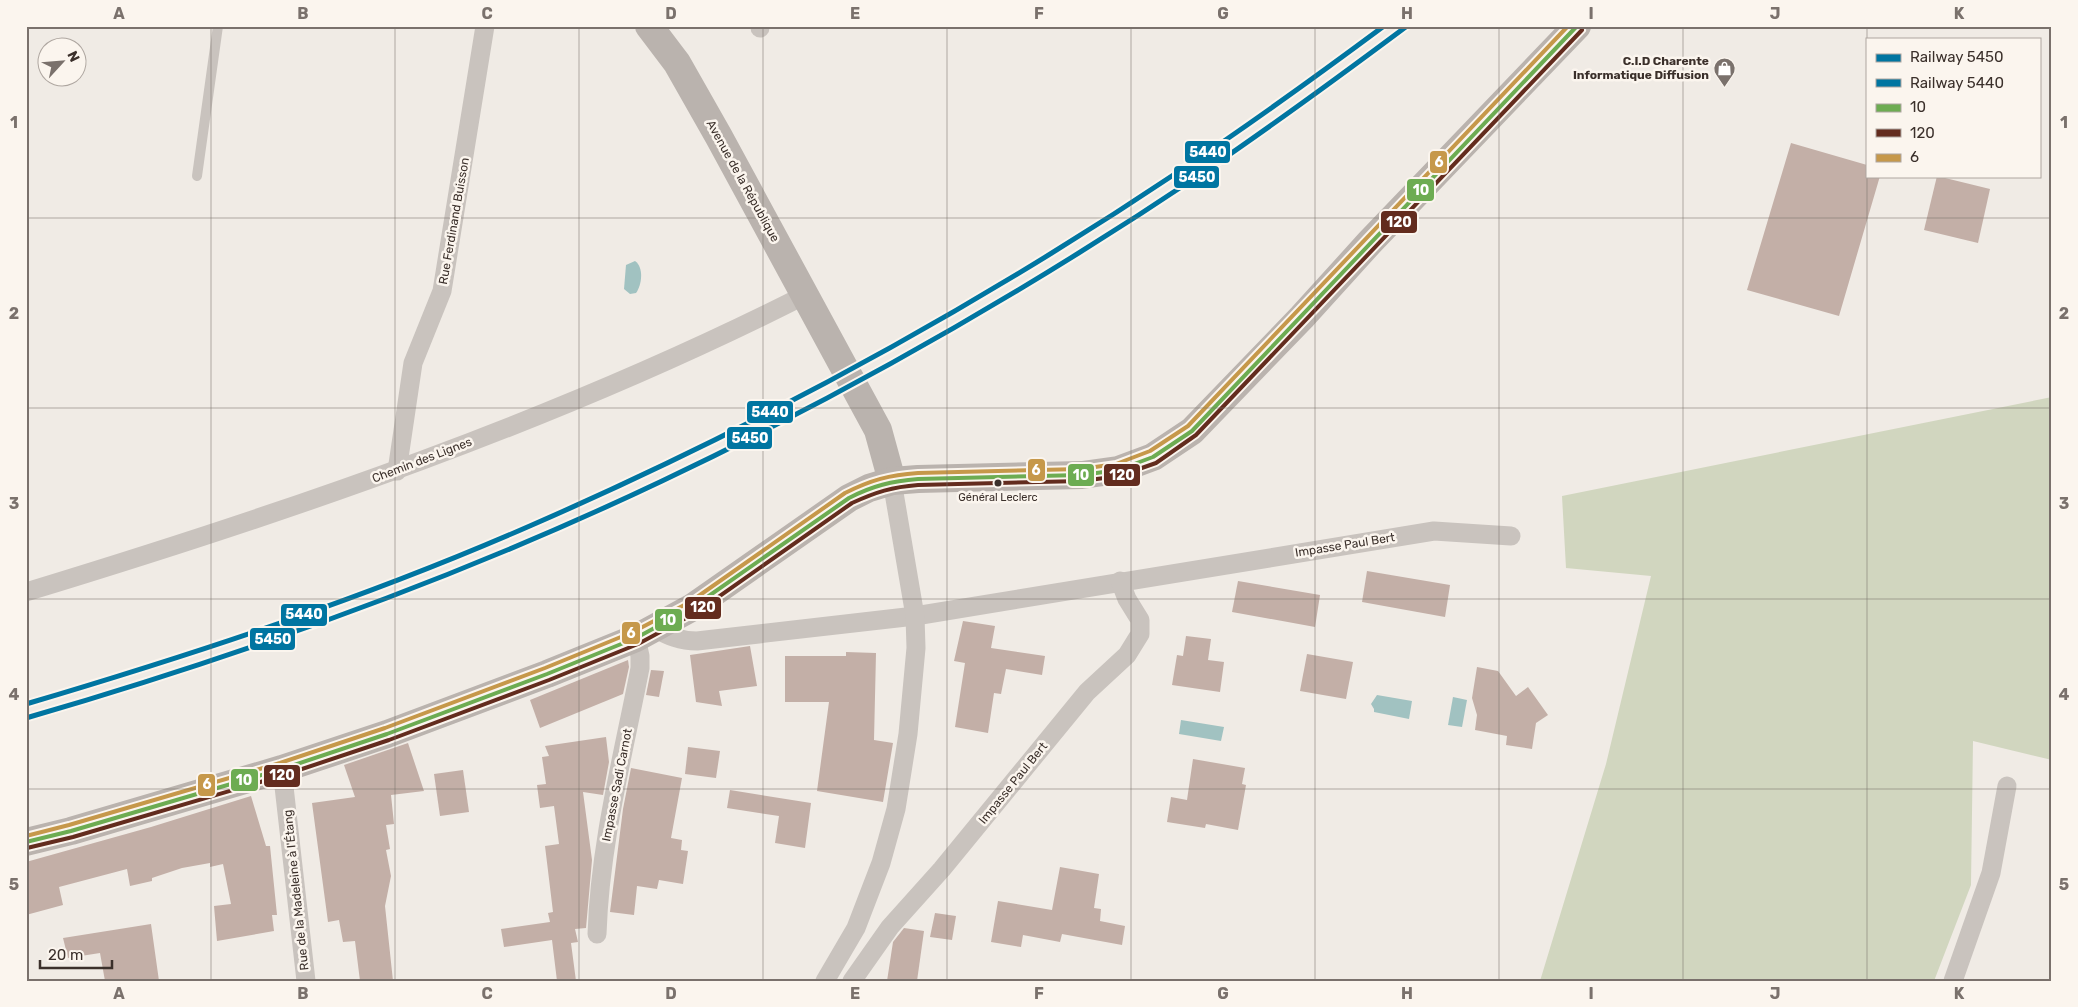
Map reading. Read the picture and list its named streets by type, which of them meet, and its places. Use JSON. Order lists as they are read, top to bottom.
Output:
{
  "streets": {
    "street": [
      "Avenue de la République",
      "Rue Ferdinand Buisson",
      "Chemin des Lignes",
      "Impasse Paul Bert",
      "Impasse Sadi Carnot",
      "Rue de la Madeleine à l'Étang"
    ]
  },
  "crossings": [
    ["Avenue de la République", "Chemin des Lignes"],
    ["Rue Ferdinand Buisson", "Chemin des Lignes"],
    ["Impasse Paul Bert", "Impasse Sadi Carnot"]
  ],
  "places": {
    "shop": ["C.I.D Charente Informatique Diffusion"],
    "other": ["Général Leclerc"]
  },
  "lines": [
    "rail line 5450",
    "rail line 5440",
    "transit line 10",
    "transit line 6",
    "transit line 120"
  ],
  "legend": [
    "Railway 5450",
    "Railway 5440",
    "10",
    "120",
    "6"
  ],
  "scale_bar": "20 m",
  "north": "top right",
  "grid": {
    "columns": [
      "A",
      "B",
      "C",
      "D",
      "E",
      "F",
      "G",
      "H",
      "I",
      "J",
      "K"
    ],
    "rows": [
      "1",
      "2",
      "3",
      "4",
      "5"
    ]
  }
}
